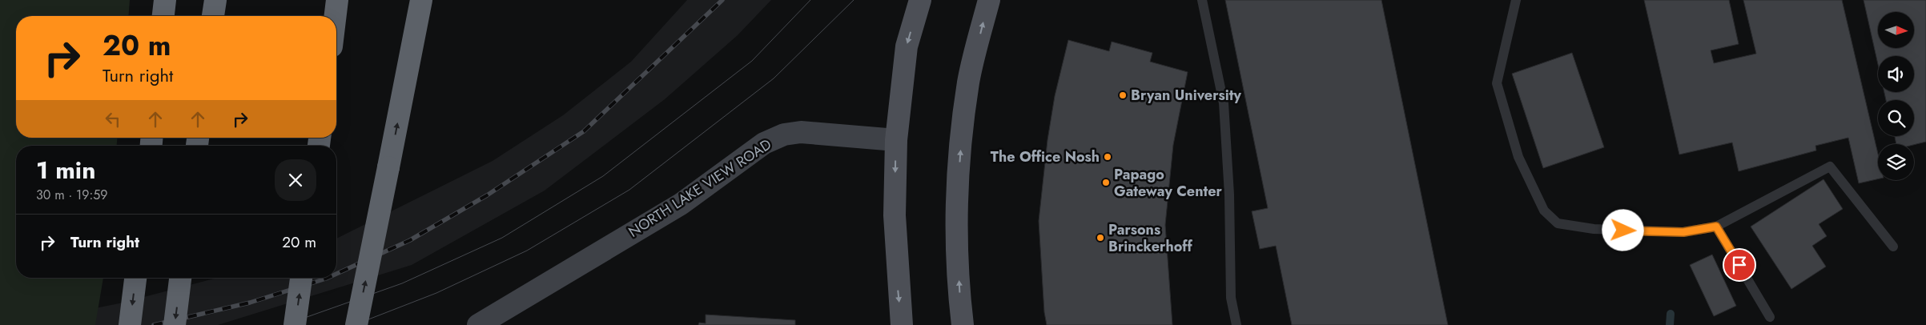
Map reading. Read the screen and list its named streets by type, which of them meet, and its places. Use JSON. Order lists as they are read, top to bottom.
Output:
{
  "streets": {
    "street": ["NORTH LAKE VIEW ROAD"]
  },
  "places": [
    "Bryan University",
    "The Office Nosh",
    "Papago Gateway Center",
    "Parsons Brinckerhoff"
  ],
  "north": "right",
  "page": {
    "turn": ["20 m", "Turn right"],
    "heading": ["1 min", "30 m · 19:59"],
    "list": [
      {
        "name": "Turn right",
        "value": "20 m"
      }
    ]
  }
}
